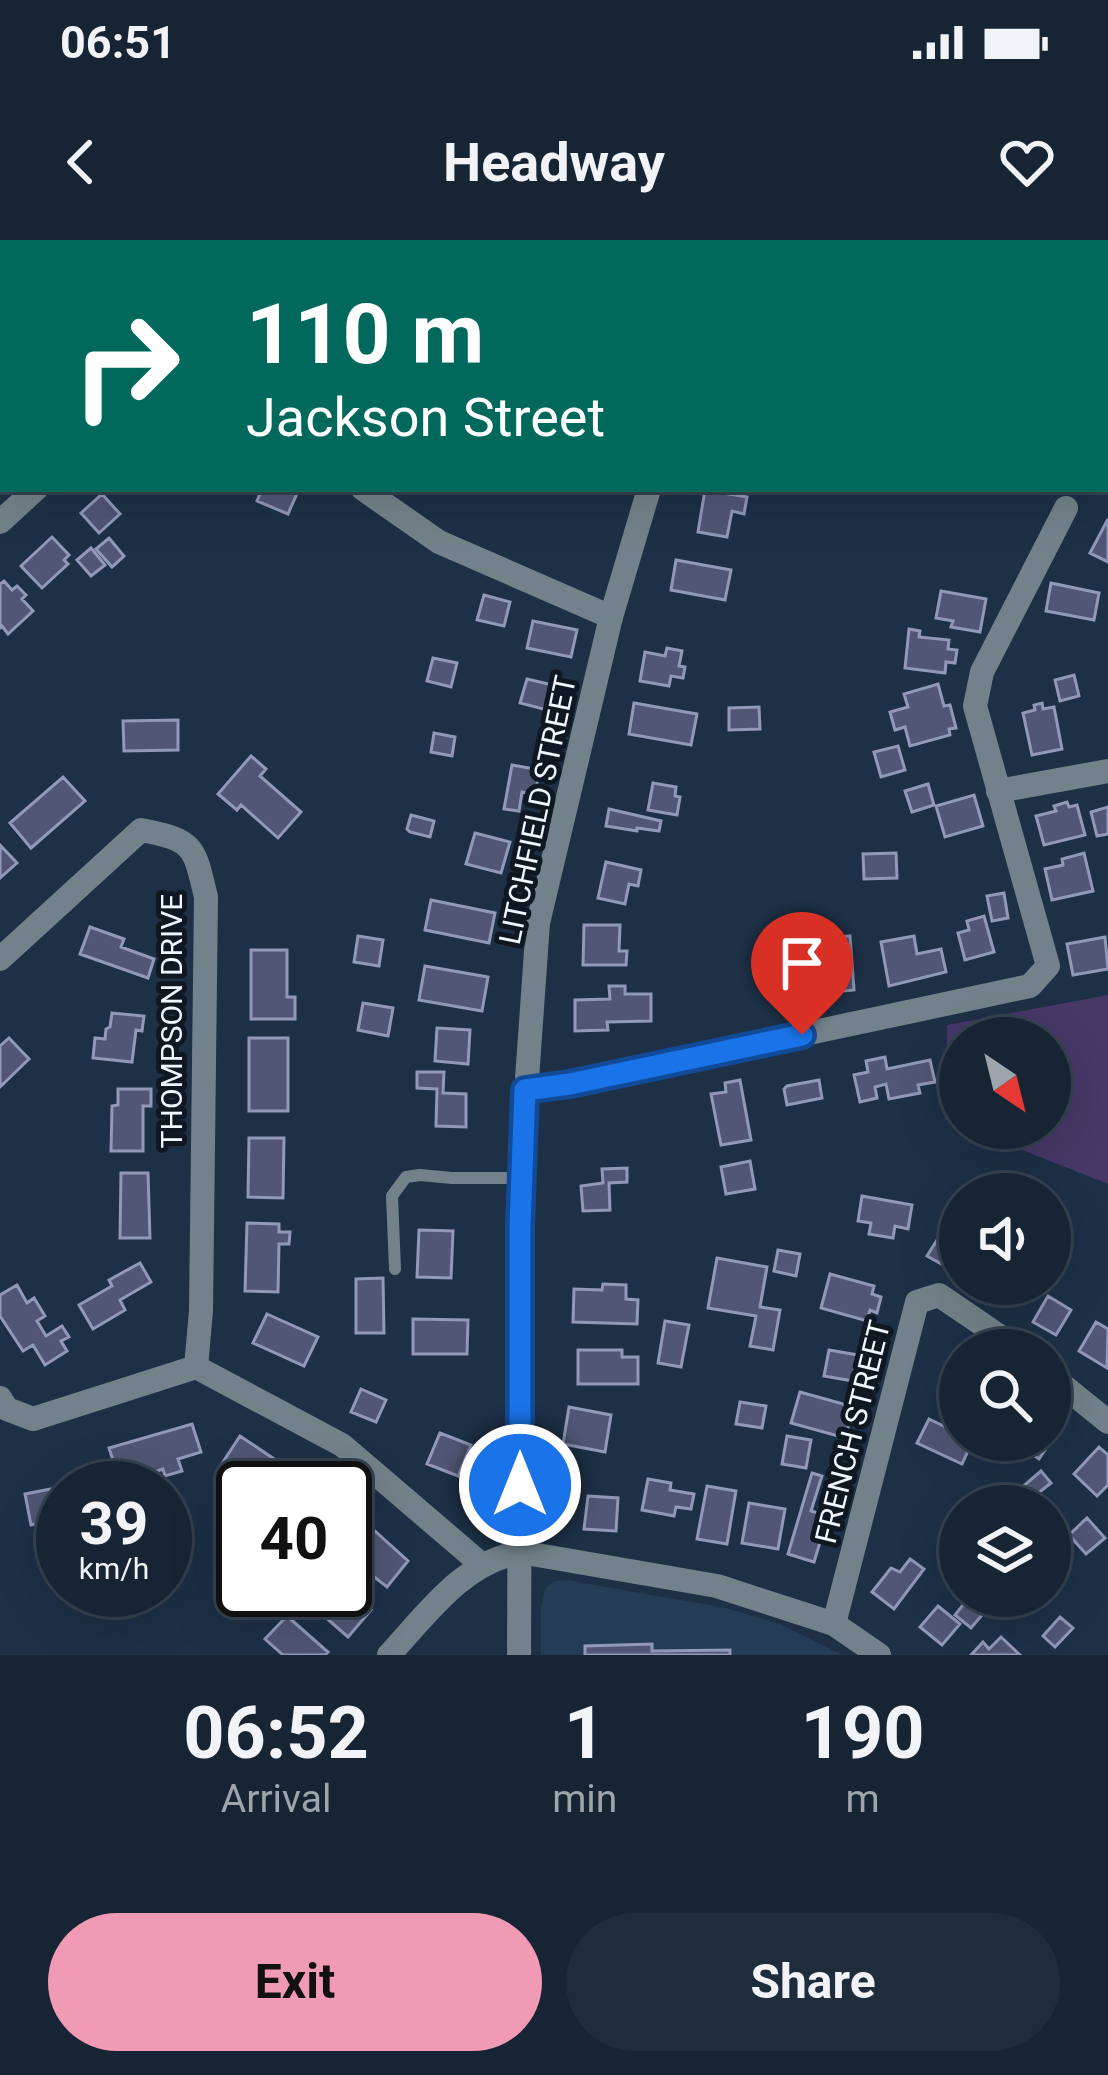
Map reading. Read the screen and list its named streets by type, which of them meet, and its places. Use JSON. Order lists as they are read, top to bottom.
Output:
{
  "streets": {
    "street": ["LITCHFIELD STREET", "THOMPSON DRIVE", "FRENCH STREET"]
  },
  "north": "bottom right",
  "page": {
    "status": "06:51",
    "header": "Headway",
    "turn": ["110 m", "Jackson Street"],
    "speed": "39 km/h",
    "limit": "40",
    "eta": [
      "06:52",
      "Arrival",
      "1",
      "min",
      "190",
      "m"
    ],
    "buttons": ["Exit", "Share"]
  }
}
